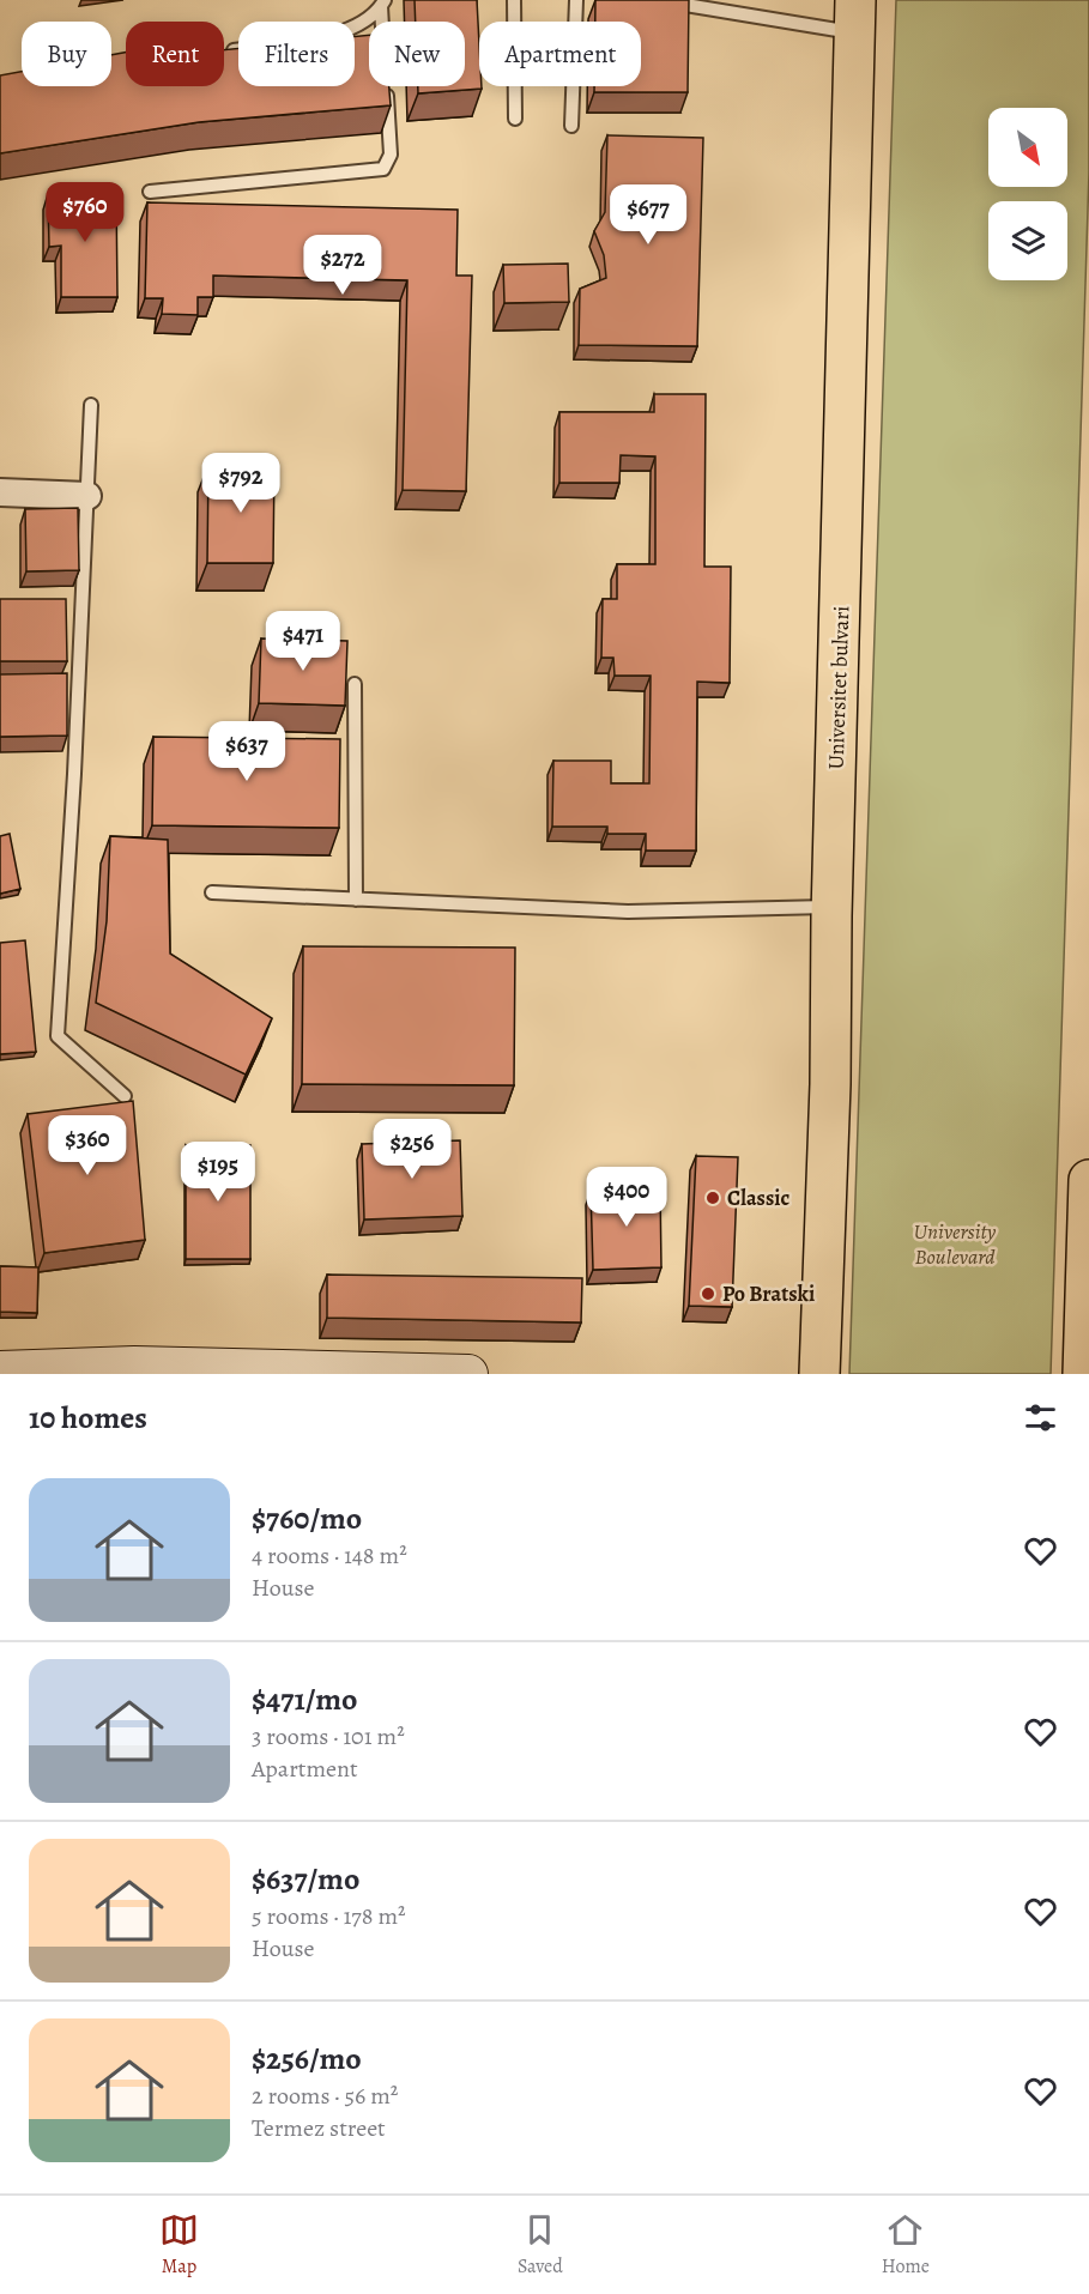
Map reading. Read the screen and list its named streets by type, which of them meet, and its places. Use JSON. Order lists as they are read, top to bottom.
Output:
{
  "streets": {
    "main road": ["Universitet bulvari"]
  },
  "parks": ["University Boulevard"],
  "places": ["Classic", "Po Bratski"],
  "north": "bottom right",
  "page": {
    "chip": [
      "Buy",
      "Rent",
      "Filters",
      "New",
      "Apartment"
    ],
    "price": [
      "$760",
      "$677",
      "$272",
      "$792",
      "$471",
      "$637",
      "$360",
      "$256",
      "$195",
      "$400"
    ],
    "heading": "10 homes",
    "list": [
      {
        "name": "$760/mo",
        "note": "4 rooms · 148 m² · House"
      },
      {
        "name": "$471/mo",
        "note": "3 rooms · 101 m² · Apartment"
      },
      {
        "name": "$637/mo",
        "note": "5 rooms · 178 m² · House"
      },
      {
        "name": "$256/mo",
        "note": "2 rooms · 56 m² · Termez street"
      }
    ],
    "tabs": ["Map", "Saved", "Home"]
  }
}
